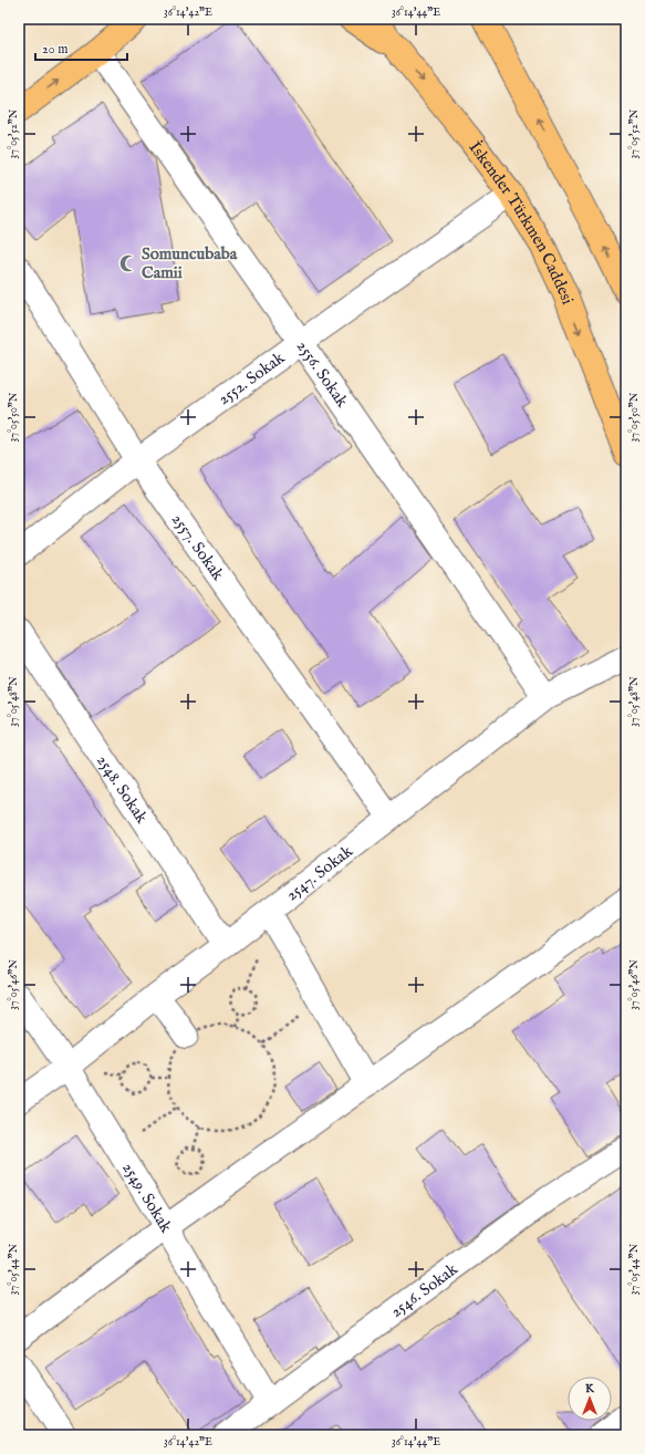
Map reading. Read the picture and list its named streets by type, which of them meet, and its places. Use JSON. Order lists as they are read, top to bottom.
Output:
{
  "streets": {
    "main road": ["İskender Türkmen Caddesi"],
    "street": [
      "2556. Sokak",
      "2552. Sokak",
      "2557. Sokak",
      "2548. Sokak",
      "2547. Sokak",
      "2549. Sokak",
      "2546. Sokak"
    ]
  },
  "crossings": [
    ["İskender Türkmen Caddesi", "2552. Sokak"],
    ["2556. Sokak", "2552. Sokak"],
    ["2556. Sokak", "2547. Sokak"],
    ["2552. Sokak", "2557. Sokak"],
    ["2557. Sokak", "2547. Sokak"],
    ["2548. Sokak", "2547. Sokak"],
    ["2547. Sokak", "2549. Sokak"],
    ["2549. Sokak", "2546. Sokak"]
  ],
  "places": {
    "mosque": ["Somuncubaba Camii"]
  },
  "scale_bar": "20 m",
  "north": "top",
  "coordinates": [
    "36°14'42\"E",
    "36°14'44\"E",
    "37°05'52\"N",
    "37°05'50\"N",
    "37°05'48\"N",
    "37°05'46\"N",
    "37°05'44\"N"
  ]
}
